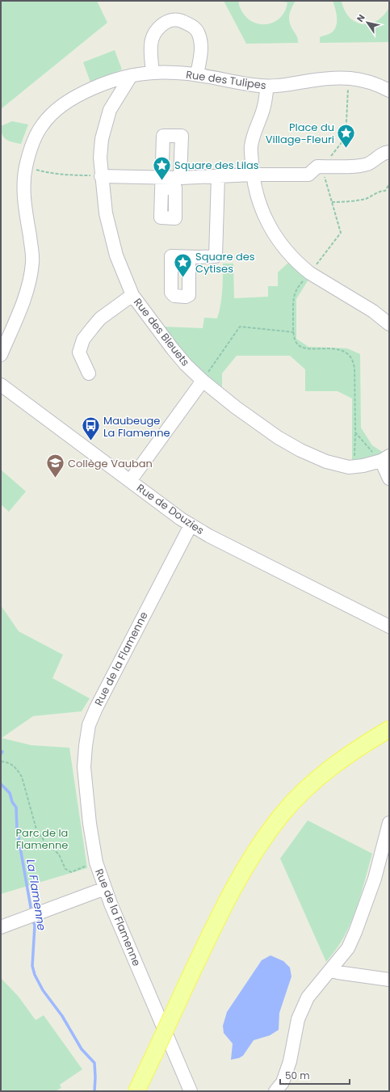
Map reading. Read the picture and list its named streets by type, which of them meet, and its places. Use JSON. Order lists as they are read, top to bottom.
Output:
{
  "streets": {
    "street": [
      "Rue des Tulipes",
      "Rue des Bleuets",
      "Rue de Douzies",
      "Rue de la Flamenne"
    ]
  },
  "crossings": [
    ["Rue des Tulipes", "Rue des Bleuets"],
    ["Rue de Douzies", "Rue de la Flamenne"]
  ],
  "water": ["La Flamenne"],
  "parks": ["Parc de la Flamenne"],
  "places": {
    "place": ["Place du Village-Fleuri", "Square des Lilas", "Square des Cytises"],
    "bus stop": ["Maubeuge La Flamenne"],
    "school or university": ["Collège Vauban"]
  },
  "scale_bar": "50 m",
  "north": "top left"
}
